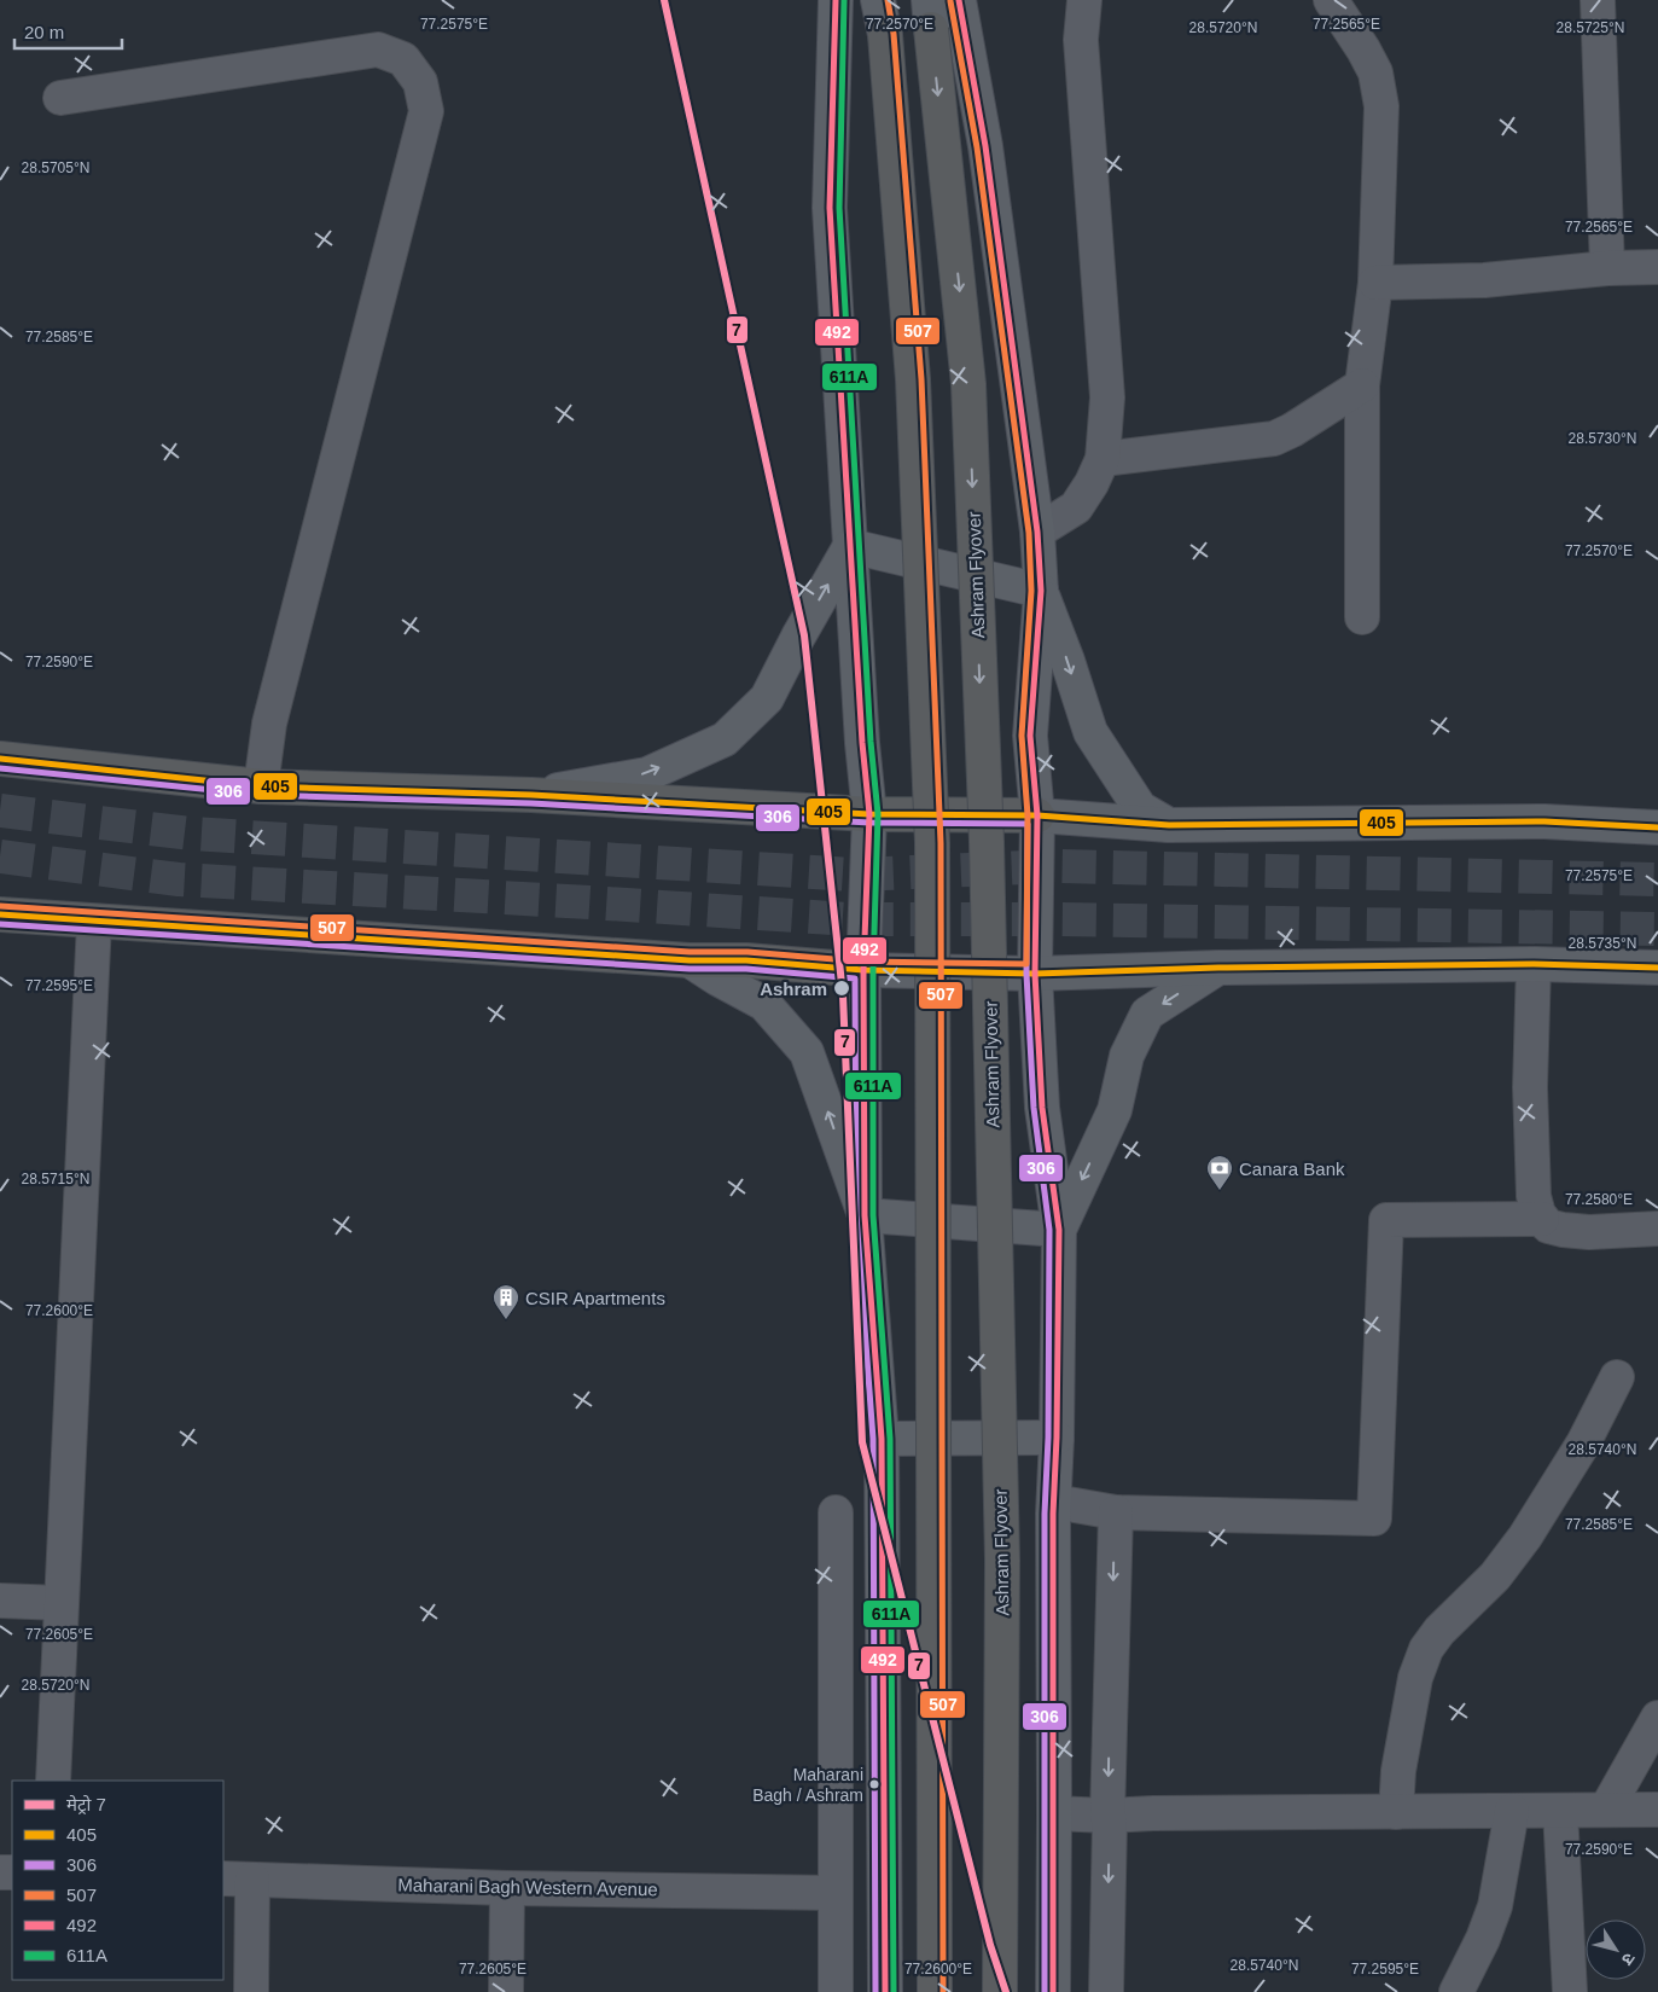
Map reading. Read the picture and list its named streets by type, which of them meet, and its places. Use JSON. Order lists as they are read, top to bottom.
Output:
{
  "streets": {
    "highway": ["Ashram Flyover"],
    "street": ["Maharani Bagh Western Avenue"]
  },
  "places": {
    "other": ["Ashram", "Maharani Bagh / Ashram"],
    "bank": ["Canara Bank"],
    "building": ["CSIR Apartments"]
  },
  "lines": [
    "metro line 7",
    "transit line 507",
    "transit line 492",
    "transit line 611A",
    "transit line 405",
    "transit line 306"
  ],
  "legend": [
    "मेट्रो 7",
    "405",
    "306",
    "507",
    "492",
    "611A"
  ],
  "scale_bar": "20 m",
  "north": "bottom right",
  "coordinates": [
    "77.2565°E",
    "77.2575°E",
    "77.2570°E",
    "28.5720°N",
    "28.5725°N",
    "28.5705°N",
    "77.2585°E",
    "28.5730°N",
    "77.2590°E",
    "28.5735°N",
    "77.2595°E",
    "28.5715°N",
    "77.2580°E",
    "77.2600°E",
    "28.5740°N",
    "77.2605°E"
  ]
}
